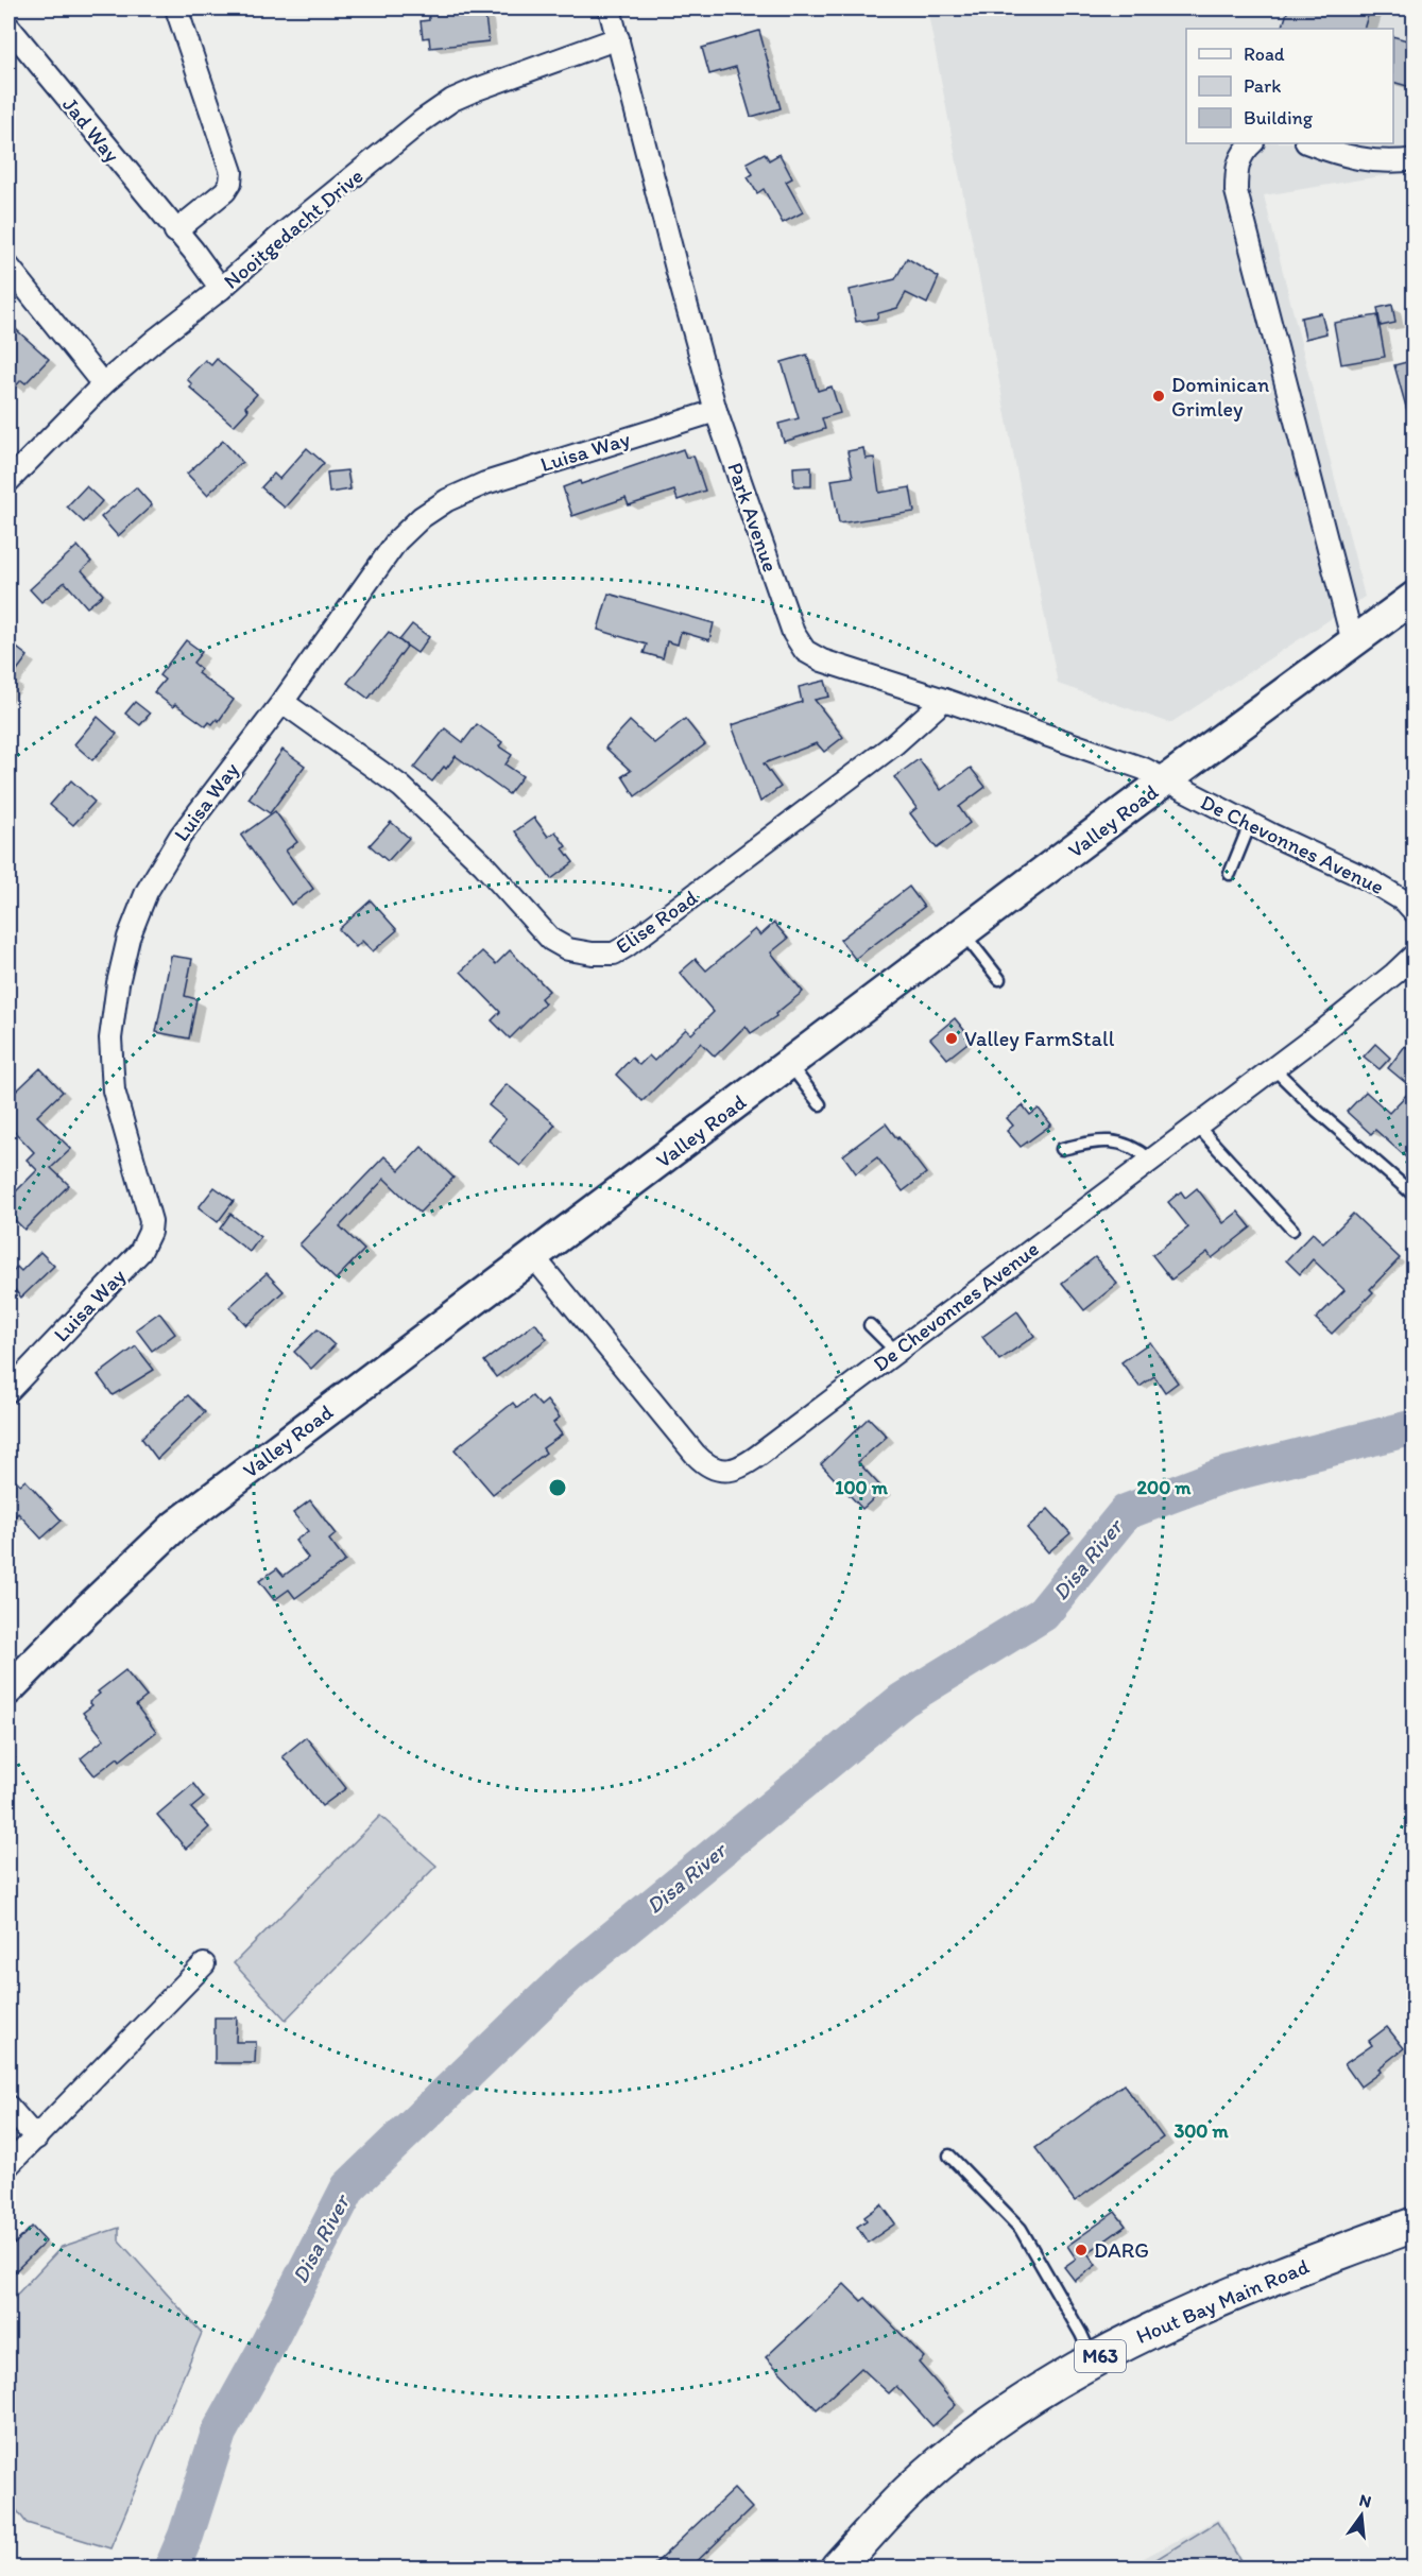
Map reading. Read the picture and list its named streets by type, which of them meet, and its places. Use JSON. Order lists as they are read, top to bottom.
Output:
{
  "streets": {
    "main road": ["Hout Bay Main Road", "M63"],
    "street": [
      "Jad Way",
      "Nooitgedacht Drive",
      "Luisa Way",
      "Park Avenue",
      "Valley Road",
      "De Chevonnes Avenue",
      "Elise Road"
    ]
  },
  "crossings": [
    ["Jad Way", "Nooitgedacht Drive"],
    ["Nooitgedacht Drive", "Park Avenue"],
    ["Luisa Way", "Park Avenue"],
    ["Luisa Way", "Elise Road"],
    ["Park Avenue", "Valley Road"],
    ["Park Avenue", "De Chevonnes Avenue"],
    ["Park Avenue", "Elise Road"],
    ["Valley Road", "De Chevonnes Avenue"]
  ],
  "water": ["Disa River"],
  "places": ["Dominican Grimley", "Valley FarmStall", "DARG"],
  "legend": ["Road", "Park", "Building"],
  "north": "top",
  "rings": ["100 m", "200 m", "300 m"]
}
